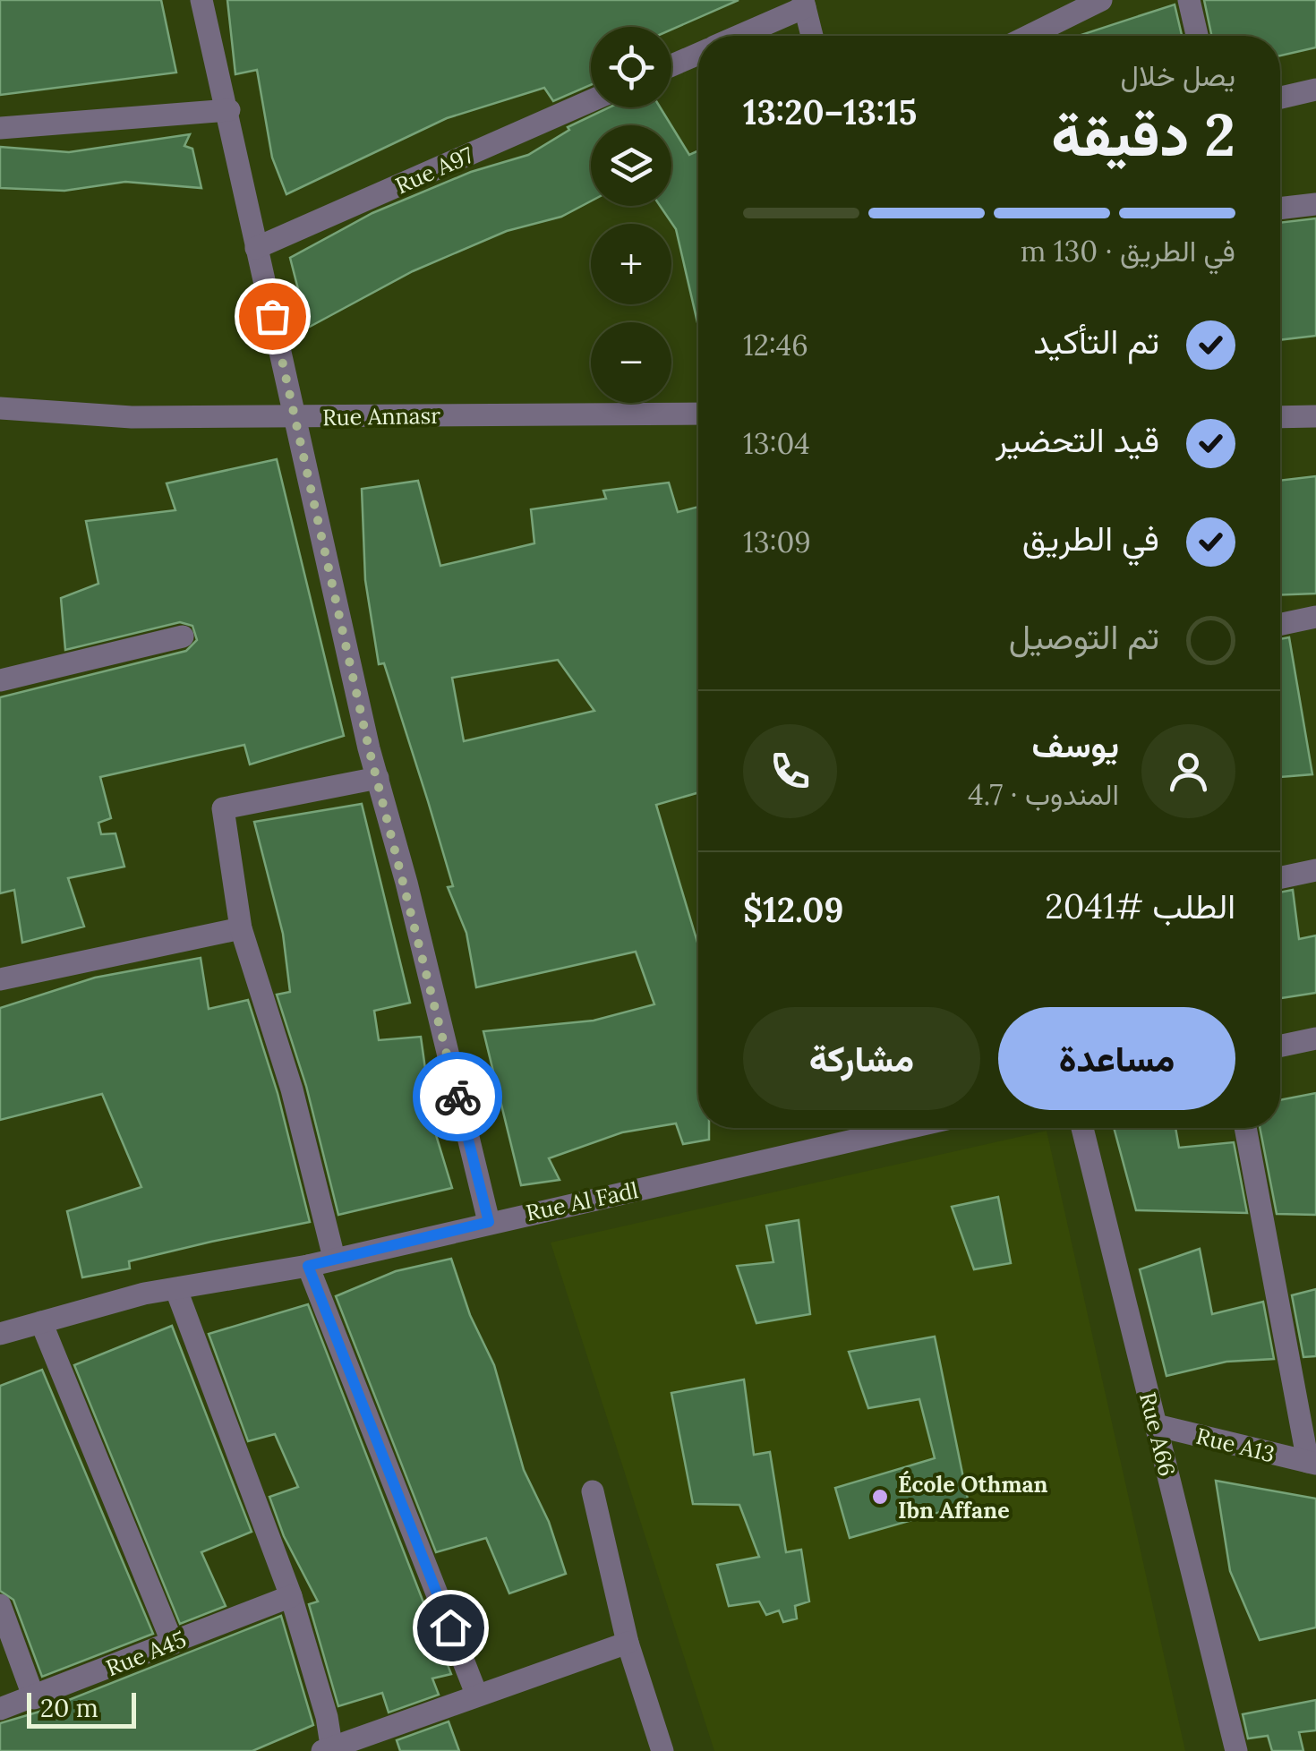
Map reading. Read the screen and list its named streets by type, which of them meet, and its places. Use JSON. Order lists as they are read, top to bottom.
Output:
{
  "streets": {
    "street": [
      "Rue A97",
      "Rue Annasr",
      "Rue Al Fadl",
      "Rue A66",
      "Rue A13",
      "Rue A45"
    ]
  },
  "crossings": [
    ["Rue A66", "Rue A13"]
  ],
  "places": ["École Othman Ibn Affane"],
  "scale_bar": "20 m",
  "page": {
    "map_buttons": ["+", "−"],
    "heading": ["2 دقيقة", "يصل خلال", "13:15–13:20"],
    "panel": [
      "يوسف",
      "المندوب · 4.7",
      "الطلب #2041",
      "$12.09"
    ],
    "bar": "في الطريق · 130 m",
    "list": [
      ["تم التأكيد", "12:46"],
      ["قيد التحضير", "13:04"],
      ["في الطريق", "13:09"],
      "تم التوصيل"
    ],
    "buttons": ["مساعدة", "مشاركة"],
    "scale": "20 m"
  }
}
